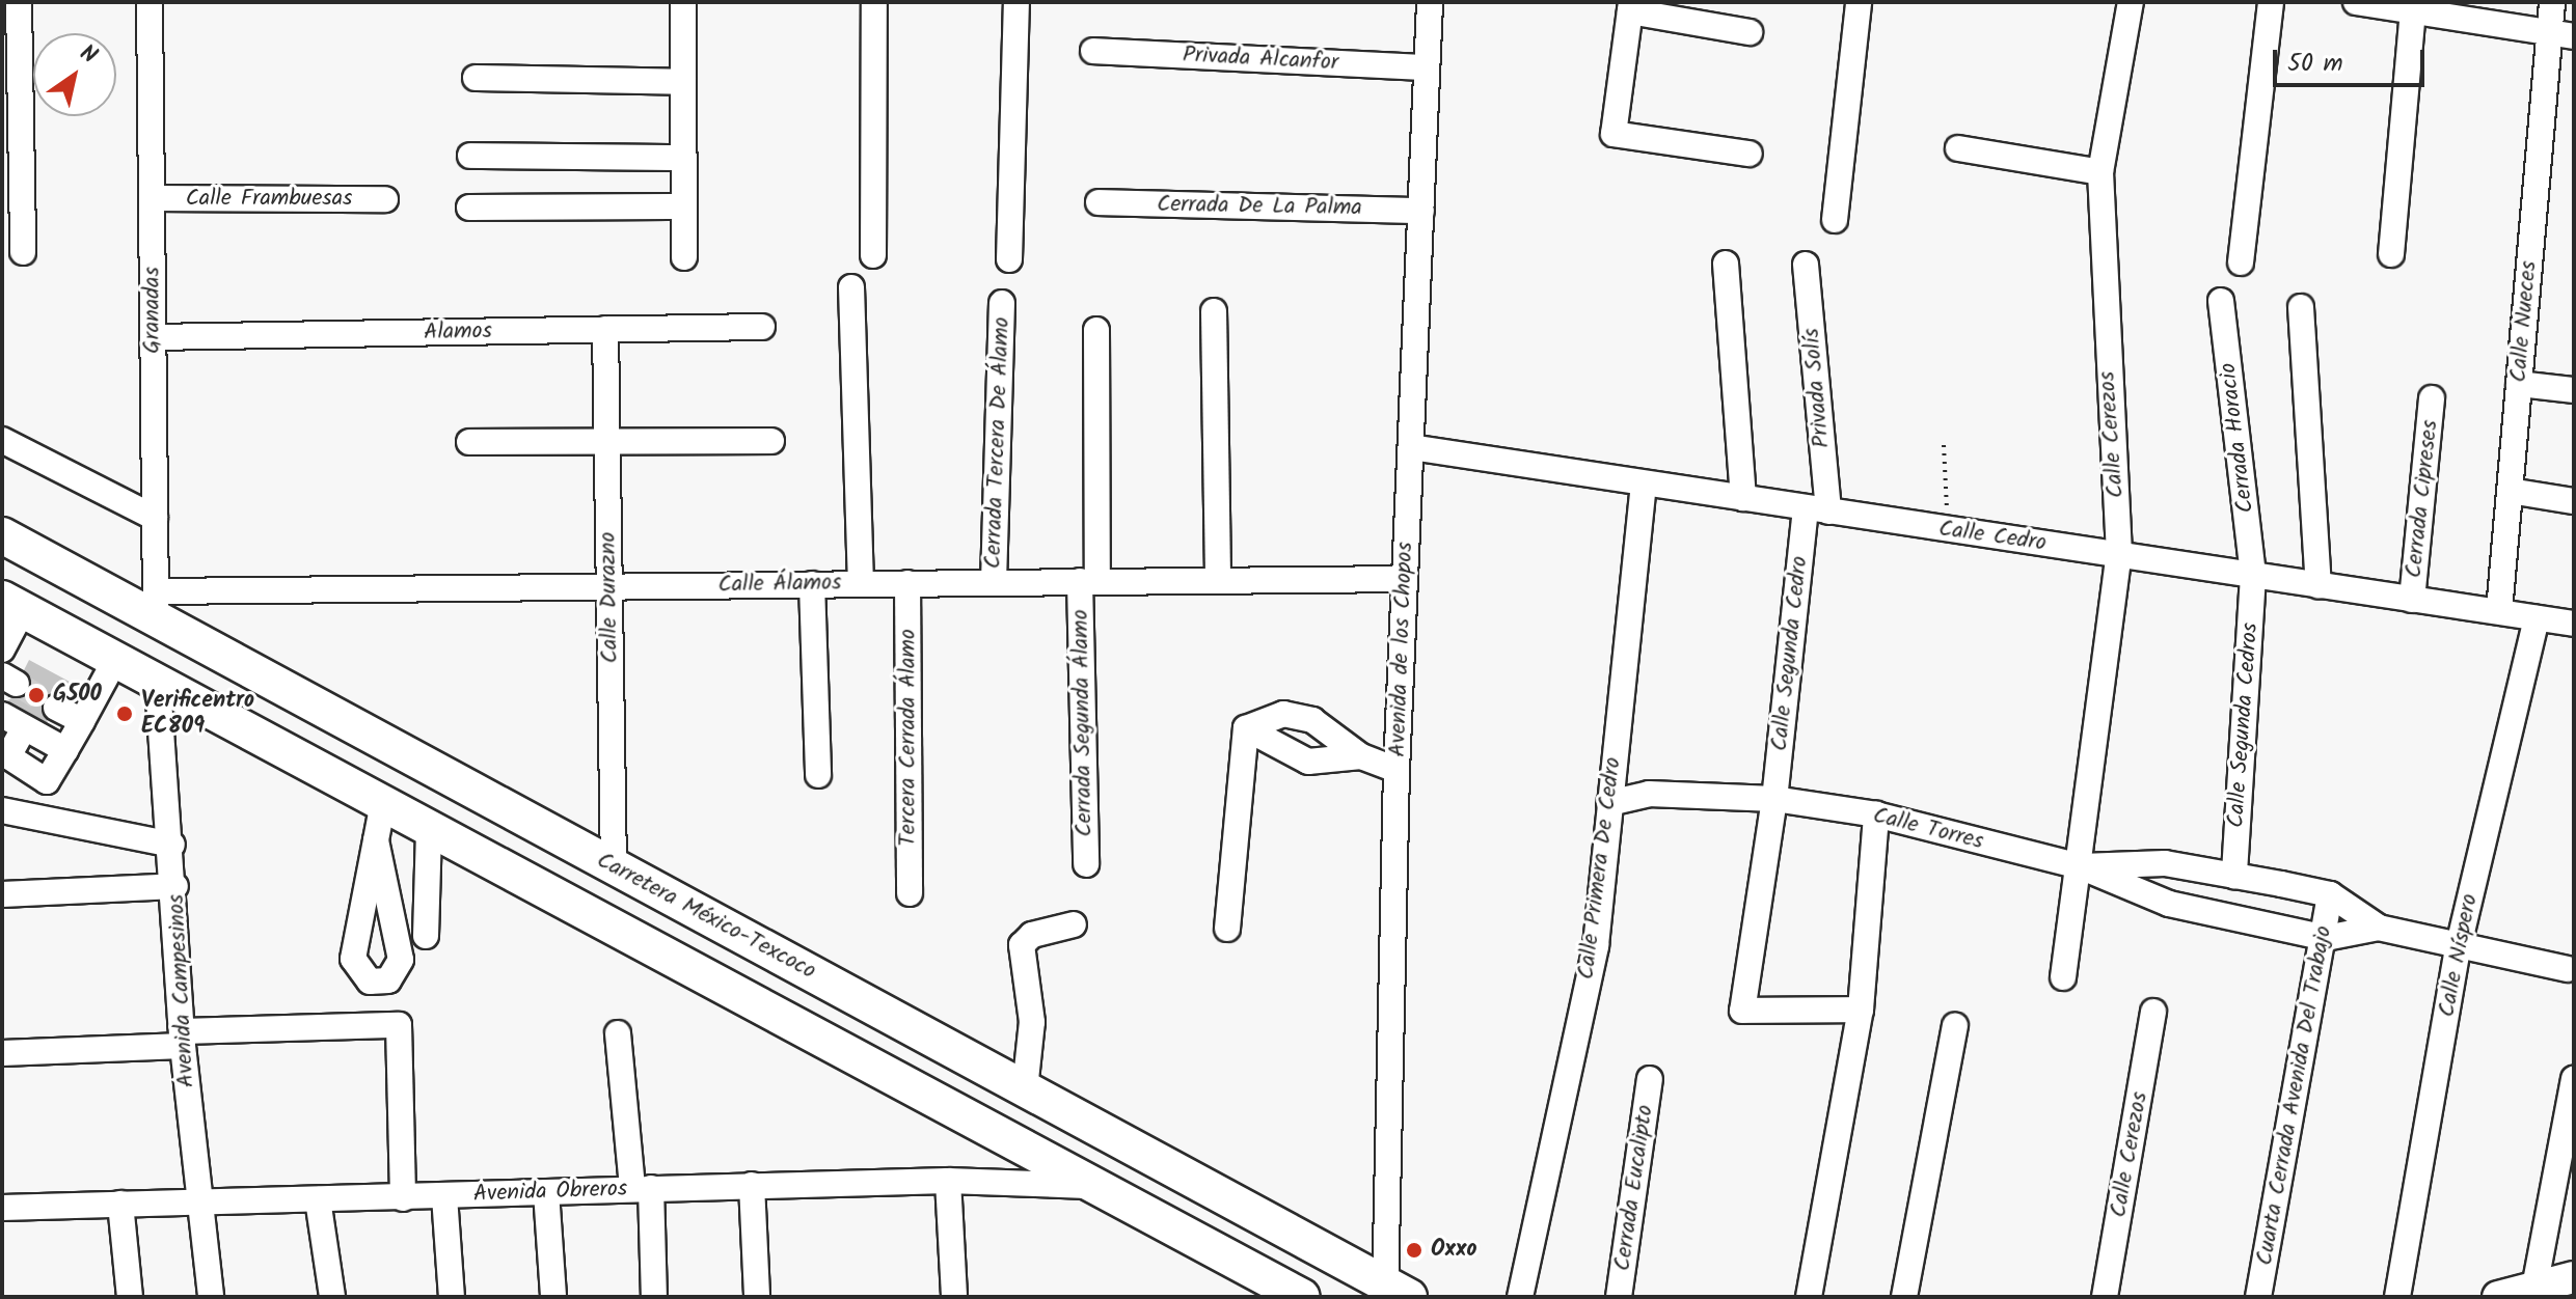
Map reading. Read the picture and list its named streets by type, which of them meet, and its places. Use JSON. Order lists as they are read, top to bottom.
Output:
{
  "streets": {
    "highway": ["Carretera México-Texcoco"],
    "street": [
      "Privada Alcanfor",
      "Calle Frambuesas",
      "Cerrada De La Palma",
      "Granadas",
      "Calle Nueces",
      "Alamos",
      "Privada Solís",
      "Calle Cerezos",
      "Cerrada Horacio",
      "Cerrada Tercera De Álamo",
      "Cerrada Cipreses",
      "Calle Cedro",
      "Calle Álamos",
      "Calle Durazno",
      "Avenida de los Chopos",
      "Calle Segunda Cedro",
      "Cerrada Segunda Álamo",
      "Calle Segunda Cedros",
      "Tercera Cerrada Álamo",
      "Calle Torres",
      "Calle Primera De Cedro",
      "Calle Níspero",
      "Avenida Campesinos",
      "Cuarta Cerrada Avenida Del Trabajo",
      "Cerrada Eucalipto",
      "Avenida Obreros"
    ]
  },
  "crossings": [
    ["Privada Alcanfor", "Avenida de los Chopos"],
    ["Calle Frambuesas", "Granadas"],
    ["Cerrada De La Palma", "Avenida de los Chopos"],
    ["Granadas", "Alamos"],
    ["Granadas", "Calle Álamos"],
    ["Granadas", "Carretera México-Texcoco"],
    ["Calle Nueces", "Calle Cedro"],
    ["Alamos", "Calle Durazno"],
    ["Privada Solís", "Calle Cedro"],
    ["Privada Solís", "Calle Segunda Cedro"],
    ["Calle Cerezos", "Calle Cedro"],
    ["Calle Cerezos", "Calle Torres"],
    ["Cerrada Horacio", "Calle Cedro"],
    ["Cerrada Horacio", "Calle Segunda Cedros"],
    ["Cerrada Tercera De Álamo", "Calle Álamos"],
    ["Cerrada Cipreses", "Calle Cedro"],
    ["Calle Cedro", "Avenida de los Chopos"],
    ["Calle Cedro", "Calle Segunda Cedro"],
    ["Calle Cedro", "Calle Segunda Cedros"],
    ["Calle Cedro", "Calle Primera De Cedro"],
    ["Calle Cedro", "Calle Níspero"],
    ["Calle Álamos", "Calle Durazno"],
    ["Calle Álamos", "Avenida de los Chopos"],
    ["Calle Álamos", "Cerrada Segunda Álamo"],
    ["Calle Álamos", "Tercera Cerrada Álamo"],
    ["Calle Álamos", "Carretera México-Texcoco"],
    ["Calle Durazno", "Carretera México-Texcoco"],
    ["Avenida de los Chopos", "Carretera México-Texcoco"],
    ["Calle Segunda Cedro", "Calle Torres"],
    ["Calle Segunda Cedros", "Calle Torres"],
    ["Calle Torres", "Calle Primera De Cedro"],
    ["Calle Torres", "Calle Níspero"],
    ["Calle Torres", "Cuarta Cerrada Avenida Del Trabajo"],
    ["Avenida Campesinos", "Avenida Obreros"]
  ],
  "places": ["G500", "Verificentro EC809", "Oxxo"],
  "scale_bar": "50 m",
  "north": "top right"
}
